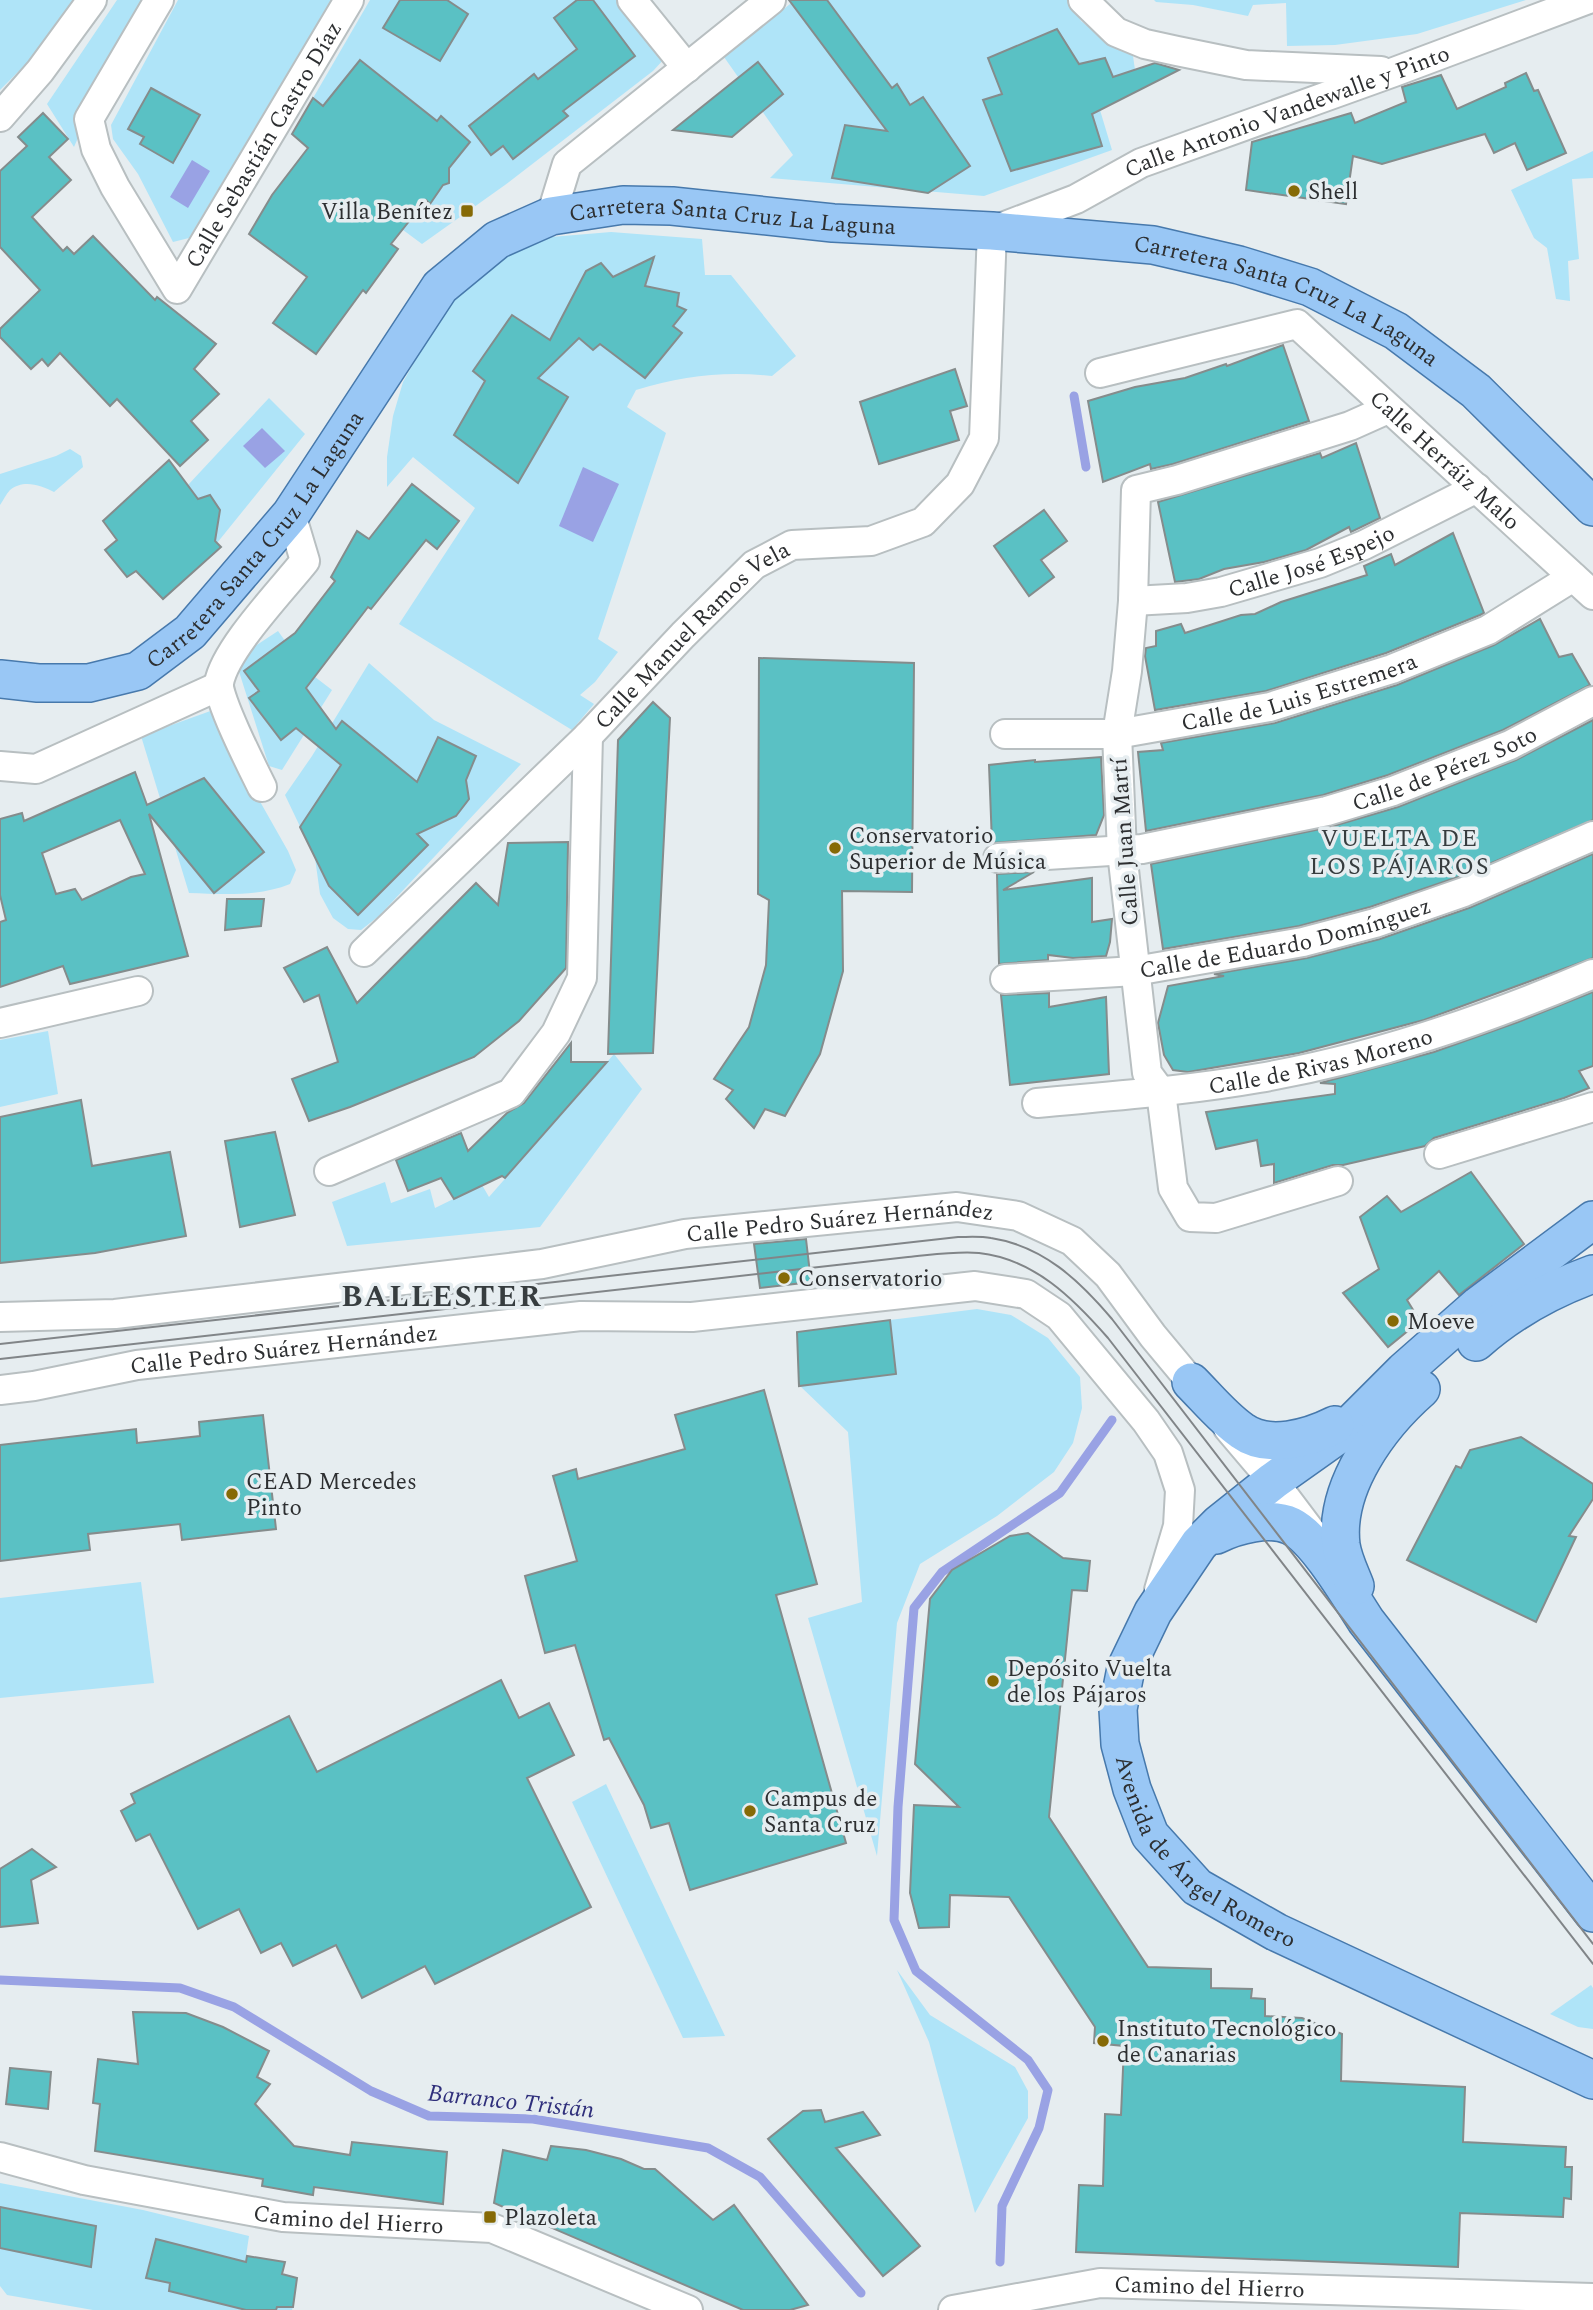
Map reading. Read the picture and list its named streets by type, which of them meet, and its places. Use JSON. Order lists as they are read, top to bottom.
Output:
{
  "streets": {
    "main road": ["Carretera Santa Cruz La Laguna", "Avenida de Ángel Romero"],
    "street": [
      "Calle Antonio Vandewalle y Pinto",
      "Calle Sebastián Castro Díaz",
      "Calle Herráiz Malo",
      "Calle José Espejo",
      "Calle Manuel Ramos Vela",
      "Calle de Luis Estremera",
      "Calle de Pérez Soto",
      "Calle Juan Martí",
      "Calle de Eduardo Domínguez",
      "Calle de Rivas Moreno",
      "Calle Pedro Suárez Hernández",
      "Camino del Hierro"
    ]
  },
  "crossings": [
    ["Calle Antonio Vandewalle y Pinto", "Carretera Santa Cruz La Laguna"],
    ["Calle Antonio Vandewalle y Pinto", "Calle Manuel Ramos Vela"],
    ["Carretera Santa Cruz La Laguna", "Calle Manuel Ramos Vela"],
    ["Calle Herráiz Malo", "Calle José Espejo"],
    ["Calle Herráiz Malo", "Calle de Luis Estremera"],
    ["Calle Herráiz Malo", "Calle Juan Martí"],
    ["Calle José Espejo", "Calle Juan Martí"],
    ["Calle de Luis Estremera", "Calle Juan Martí"],
    ["Calle de Pérez Soto", "Calle Juan Martí"],
    ["Calle Juan Martí", "Calle de Eduardo Domínguez"],
    ["Calle Juan Martí", "Calle de Rivas Moreno"],
    ["Calle Pedro Suárez Hernández", "Avenida de Ángel Romero"]
  ],
  "districts": ["VUELTA DE LOS PÁJAROS", "BALLESTER"],
  "water": ["Barranco Tristán"],
  "places": {
    "other": [
      "Shell",
      "Conservatorio Superior de Música",
      "Conservatorio",
      "Moeve",
      "CEAD Mercedes Pinto",
      "Depósito Vuelta de los Pájaros",
      "Campus de Santa Cruz",
      "Instituto Tecnológico de Canarias"
    ],
    "transit": ["Villa Benítez", "Plazoleta"]
  }
}
